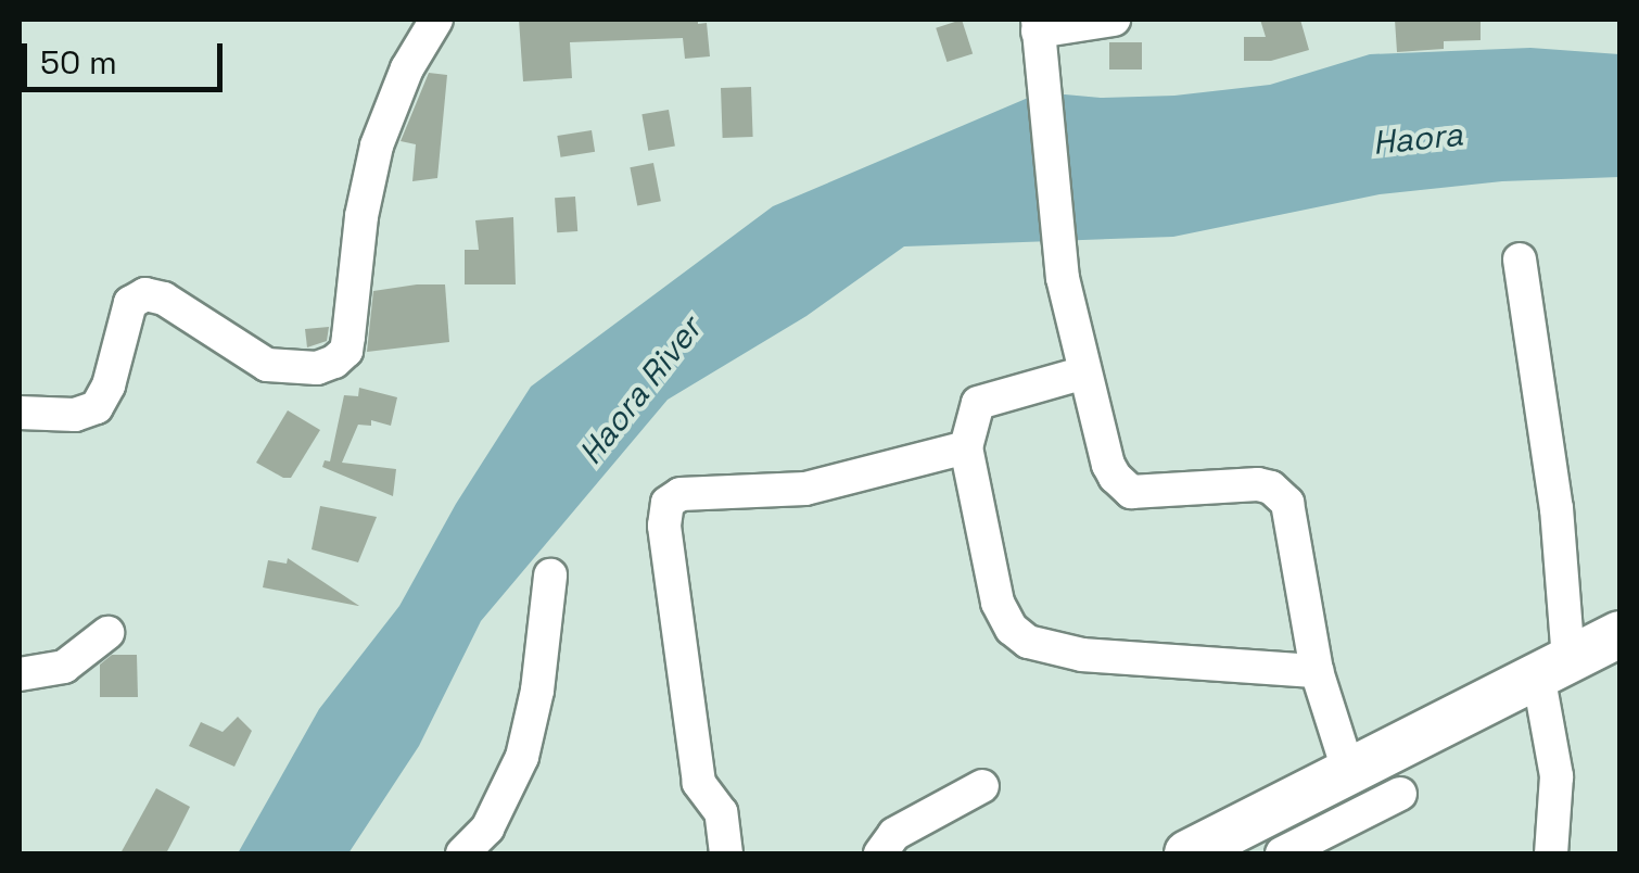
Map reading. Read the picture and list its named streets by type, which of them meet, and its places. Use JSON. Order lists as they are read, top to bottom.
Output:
{
  "water": ["Haora", "Haora River"],
  "scale_bar": "50 m"
}
